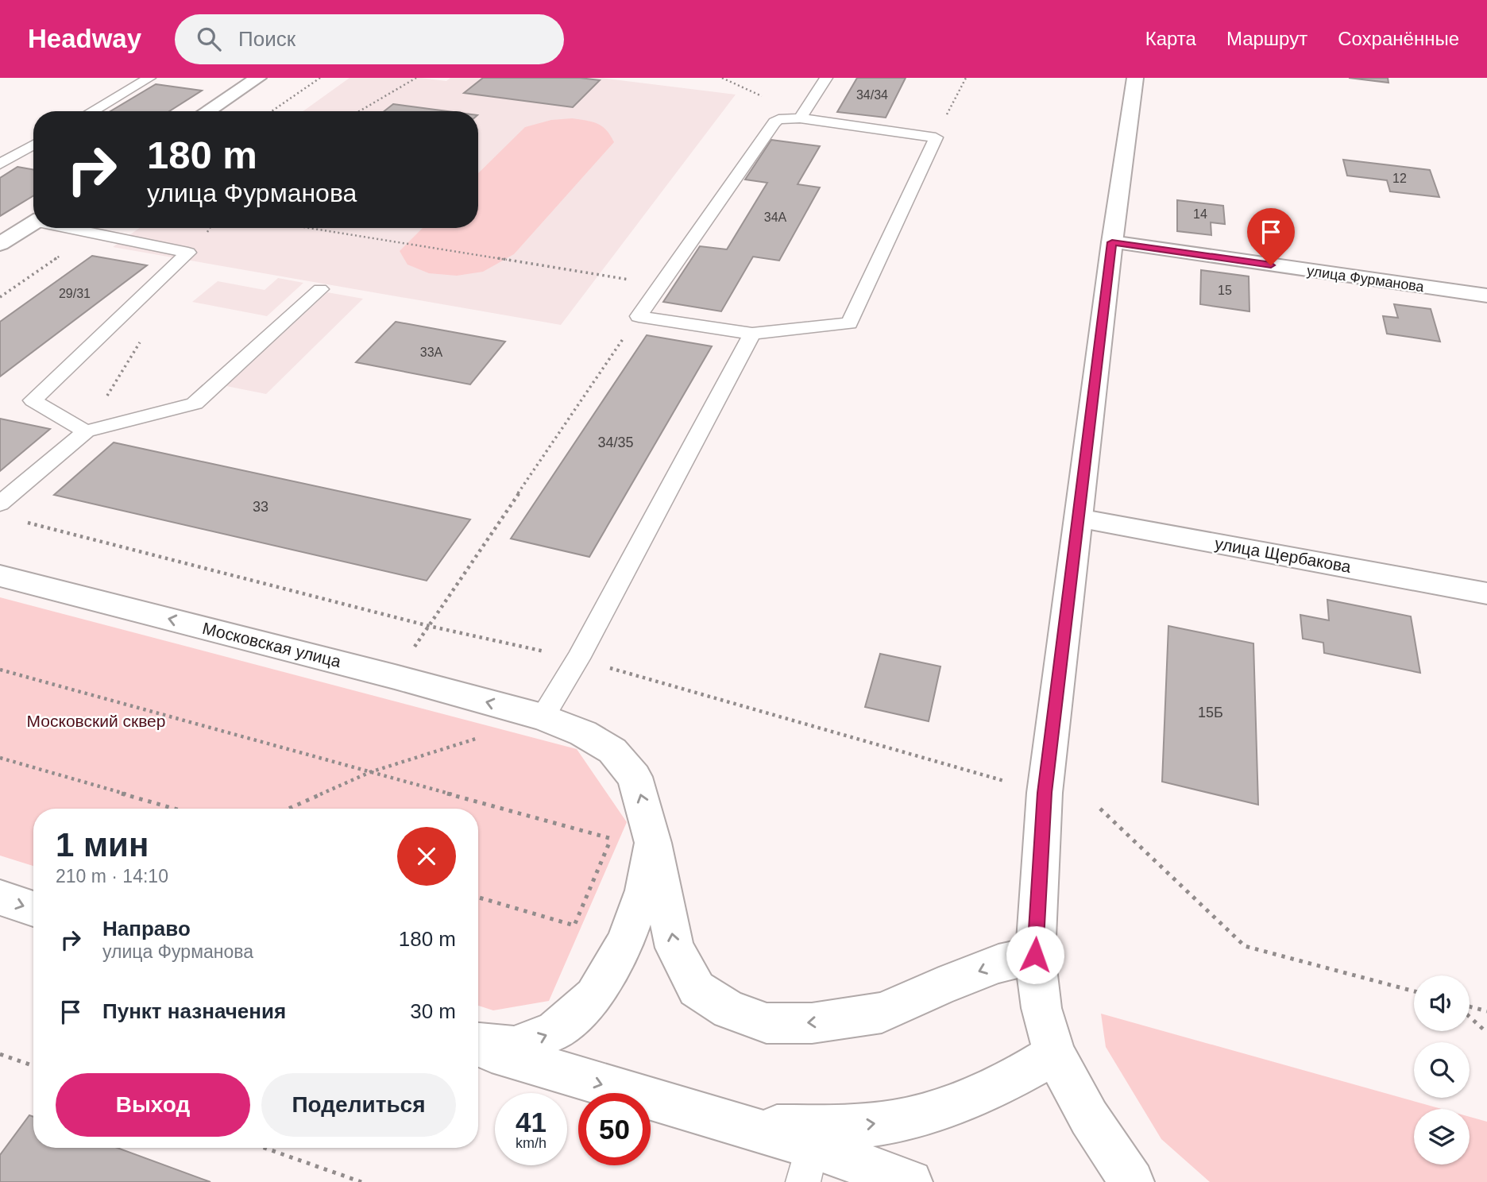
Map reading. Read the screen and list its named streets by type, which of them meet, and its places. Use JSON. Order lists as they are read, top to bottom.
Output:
{
  "streets": {
    "main road": ["улица Фурманова", "улица Щербакова", "Московская улица"]
  },
  "parks": ["Московский сквер"],
  "house_numbers": [
    "34/34",
    "12",
    "14",
    "34А",
    "15",
    "29/31",
    "33А",
    "34/35",
    "33",
    "15Б"
  ],
  "page": {
    "header": "Headway",
    "search": "Поиск",
    "nav": ["Карта", "Маршрут", "Сохранённые"],
    "turn": ["180 m", "улица Фурманова"],
    "heading": ["1 мин", "210 m · 14:10"],
    "list": [
      {
        "name": "Направо",
        "note": "улица Фурманова",
        "value": "180 m"
      },
      {
        "name": "Пункт назначения",
        "value": "30 m"
      }
    ],
    "buttons": ["Выход", "Поделиться"],
    "speed": "41 km/h",
    "limit": "50"
  }
}
